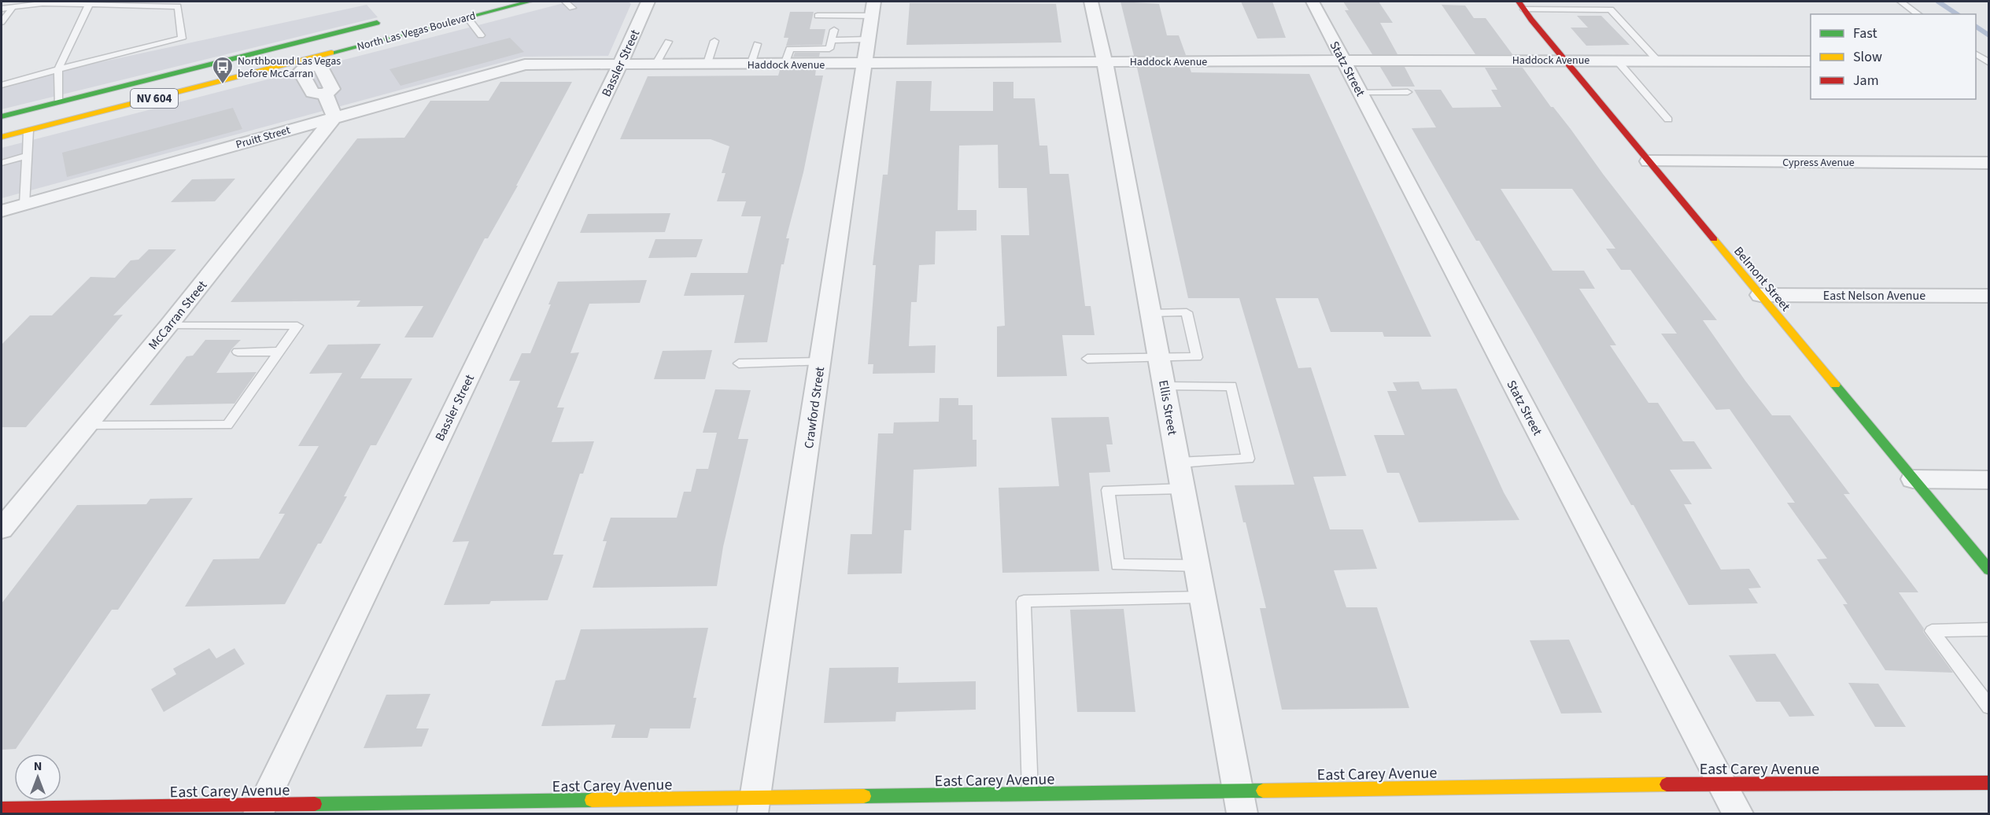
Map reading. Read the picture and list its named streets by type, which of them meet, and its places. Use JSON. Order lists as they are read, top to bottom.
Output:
{
  "streets": {
    "main road": [
      "North Las Vegas Boulevard",
      "NV 604",
      "Belmont Street",
      "East Carey Avenue"
    ],
    "street": [
      "Haddock Avenue",
      "Bassler Street",
      "Statz Street",
      "Pruitt Street",
      "Cypress Avenue",
      "East Nelson Avenue",
      "McCarran Street",
      "Crawford Street",
      "Ellis Street"
    ]
  },
  "crossings": [
    ["Haddock Avenue", "Bassler Street"],
    ["Haddock Avenue", "Statz Street"],
    ["Haddock Avenue", "Pruitt Street"],
    ["Haddock Avenue", "Belmont Street"],
    ["Haddock Avenue", "Crawford Street"],
    ["Haddock Avenue", "Ellis Street"],
    ["Bassler Street", "East Carey Avenue"],
    ["Statz Street", "East Carey Avenue"],
    ["Pruitt Street", "McCarran Street"],
    ["Cypress Avenue", "Belmont Street"],
    ["Belmont Street", "East Nelson Avenue"],
    ["Crawford Street", "East Carey Avenue"],
    ["Ellis Street", "East Carey Avenue"]
  ],
  "places": {
    "bus stop": ["Northbound Las Vegas before McCarran"]
  },
  "legend": ["Fast", "Slow", "Jam"],
  "north": "top"
}
